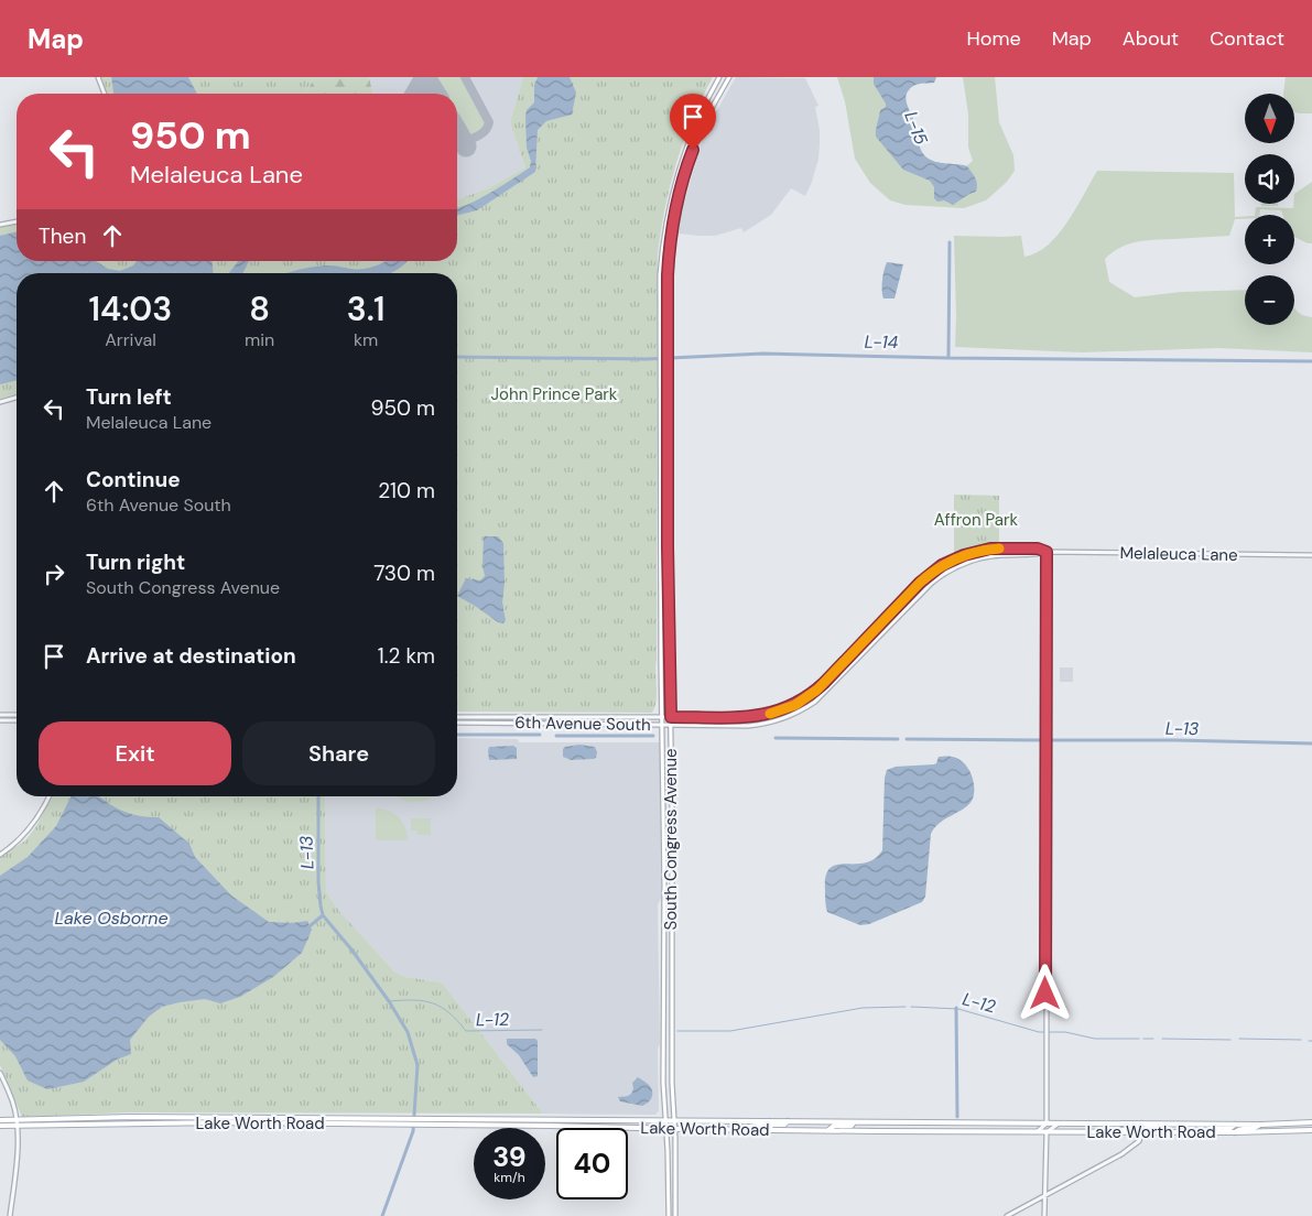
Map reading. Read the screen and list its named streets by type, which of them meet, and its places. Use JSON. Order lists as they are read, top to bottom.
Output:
{
  "streets": {
    "main road": ["South Congress Avenue", "Lake Worth Road"],
    "street": ["Melaleuca Lane", "6th Avenue South"]
  },
  "crossings": [
    ["Melaleuca Lane", "6th Avenue South"],
    ["6th Avenue South", "South Congress Avenue"],
    ["South Congress Avenue", "Lake Worth Road"]
  ],
  "water": [
    "L-15",
    "L-14",
    "L-13",
    "Lake Osborne",
    "L-12"
  ],
  "parks": ["John Prince Park", "Affron Park"],
  "north": "bottom",
  "page": {
    "header": "Map",
    "nav": [
      "Home",
      "Map",
      "About",
      "Contact"
    ],
    "map_buttons": ["+", "−"],
    "turn": ["950 m", "Melaleuca Lane"],
    "then": "Then",
    "eta": [
      "14:03",
      "Arrival",
      "8",
      "min",
      "3.1",
      "km"
    ],
    "list": [
      {
        "name": "Turn left",
        "note": "Melaleuca Lane",
        "value": "950 m"
      },
      {
        "name": "Continue",
        "note": "6th Avenue South",
        "value": "210 m"
      },
      {
        "name": "Turn right",
        "note": "South Congress Avenue",
        "value": "730 m"
      },
      {
        "name": "Arrive at destination",
        "value": "1.2 km"
      }
    ],
    "buttons": ["Exit", "Share"],
    "speed": "39 km/h",
    "limit": "40"
  }
}
